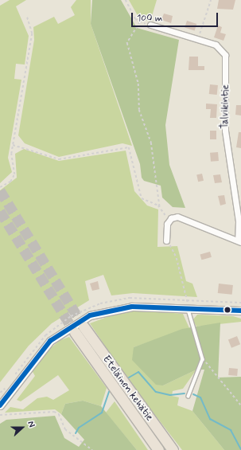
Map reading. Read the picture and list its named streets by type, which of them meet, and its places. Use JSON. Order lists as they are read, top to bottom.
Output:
{
  "streets": {
    "highway": ["Eteläinen kehätie"],
    "street": ["Talvikintie"]
  },
  "scale_bar": "100 m",
  "north": "right"
}
